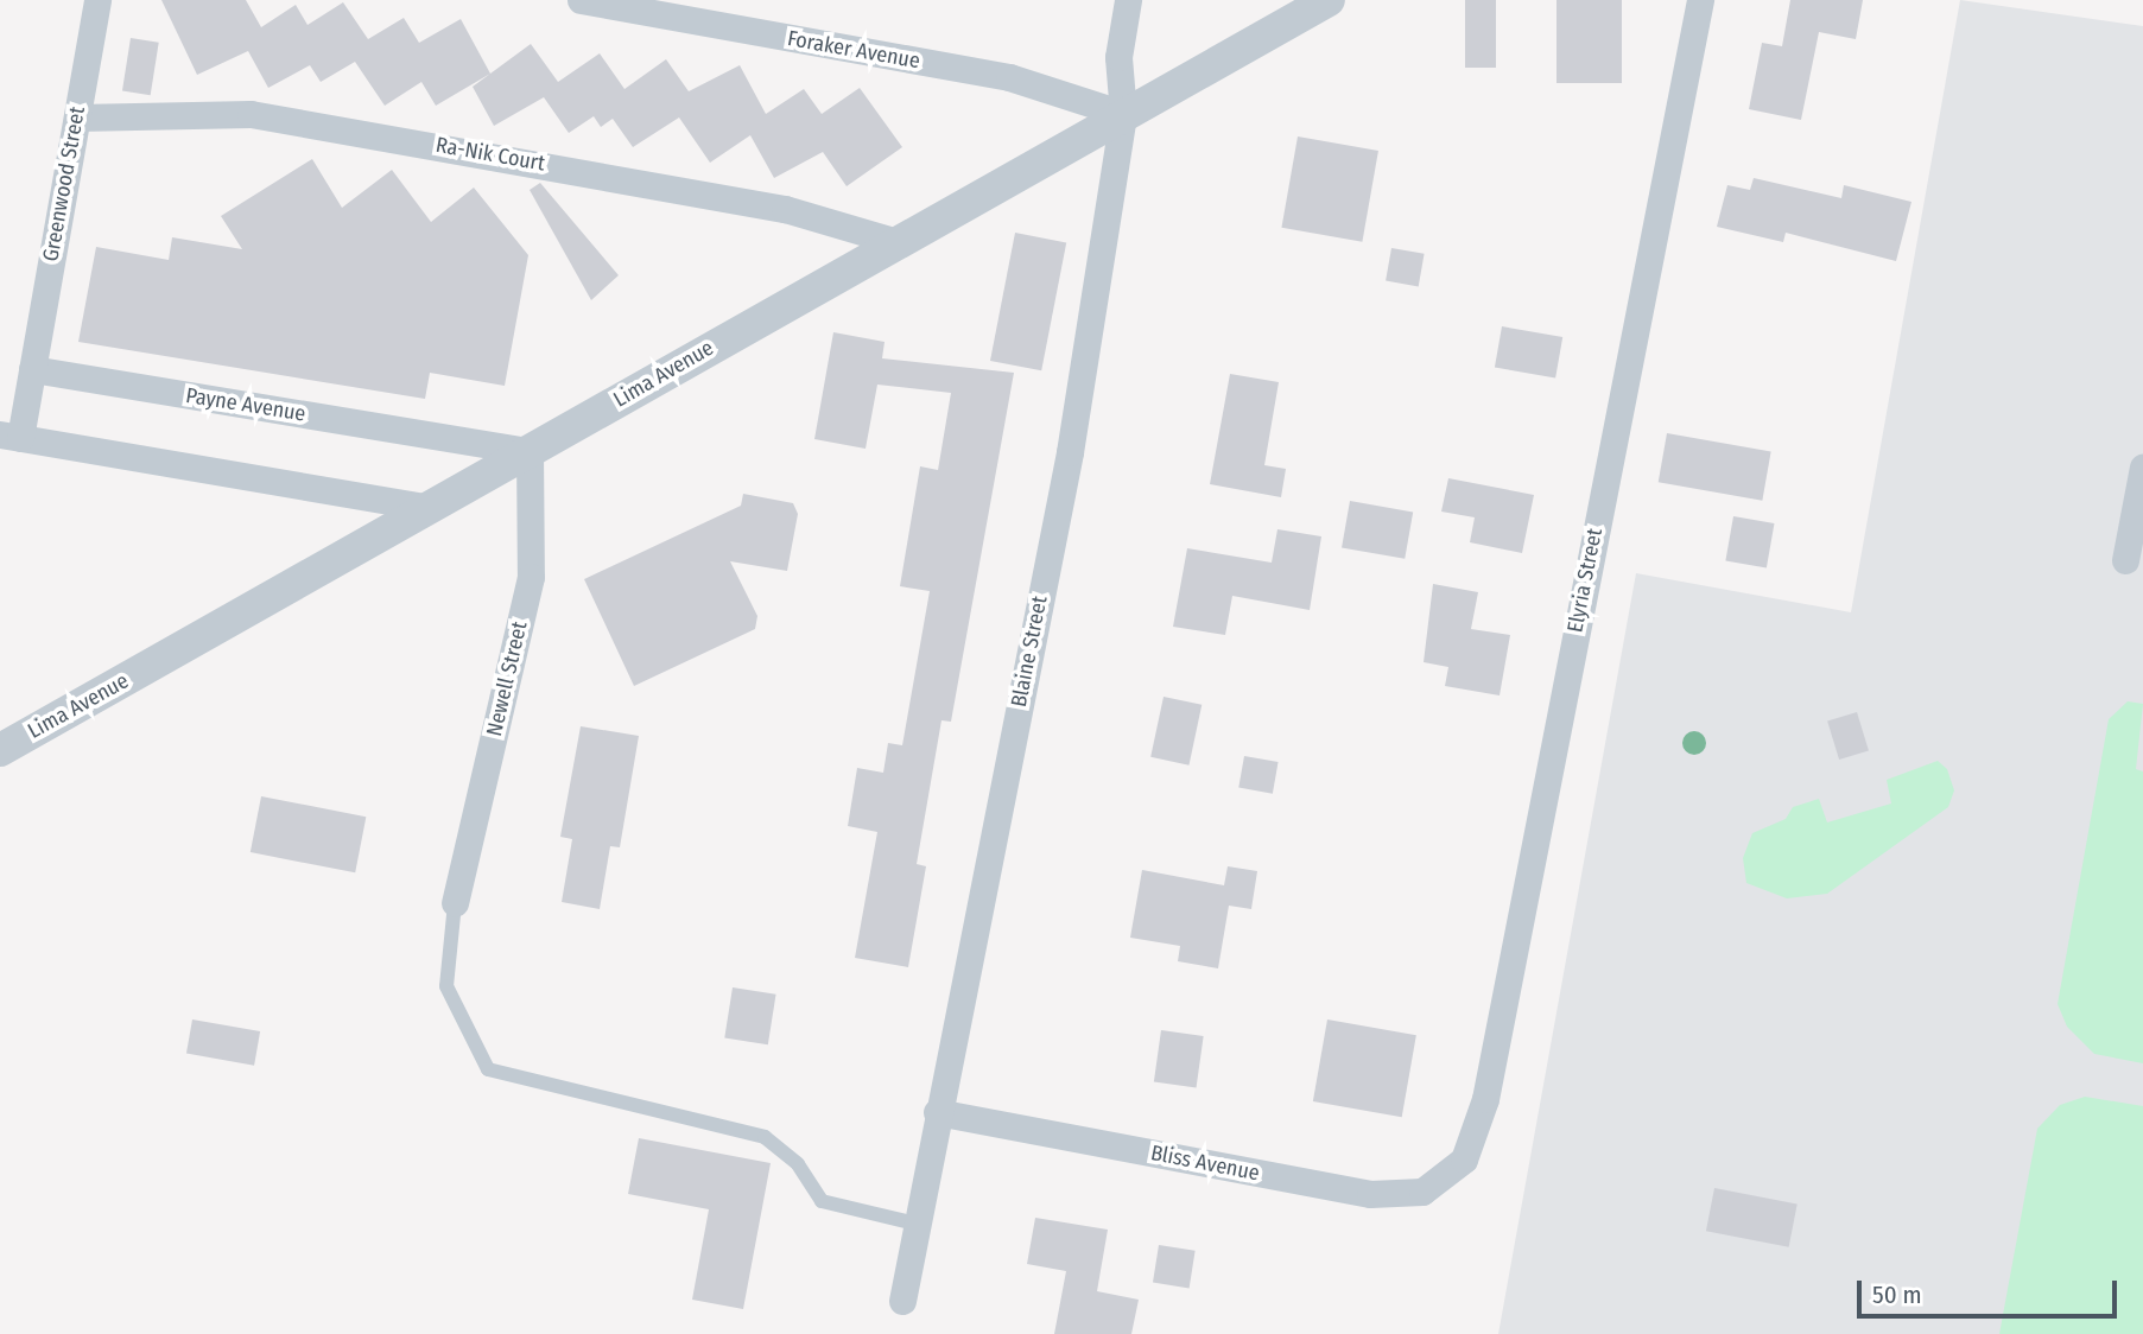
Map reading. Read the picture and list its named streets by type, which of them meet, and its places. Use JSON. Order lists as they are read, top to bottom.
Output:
{
  "streets": {
    "street": [
      "Foraker Avenue",
      "Ra-Nik Court",
      "Greenwood Street",
      "Lima Avenue",
      "Payne Avenue",
      "Elyria Street",
      "Blaine Street",
      "Newell Street",
      "Bliss Avenue"
    ]
  },
  "crossings": [
    ["Foraker Avenue", "Lima Avenue"],
    ["Foraker Avenue", "Blaine Street"],
    ["Ra-Nik Court", "Greenwood Street"],
    ["Ra-Nik Court", "Lima Avenue"],
    ["Greenwood Street", "Payne Avenue"],
    ["Lima Avenue", "Payne Avenue"],
    ["Lima Avenue", "Blaine Street"],
    ["Lima Avenue", "Newell Street"],
    ["Payne Avenue", "Newell Street"],
    ["Elyria Street", "Bliss Avenue"],
    ["Blaine Street", "Bliss Avenue"]
  ],
  "scale_bar": "50 m"
}
